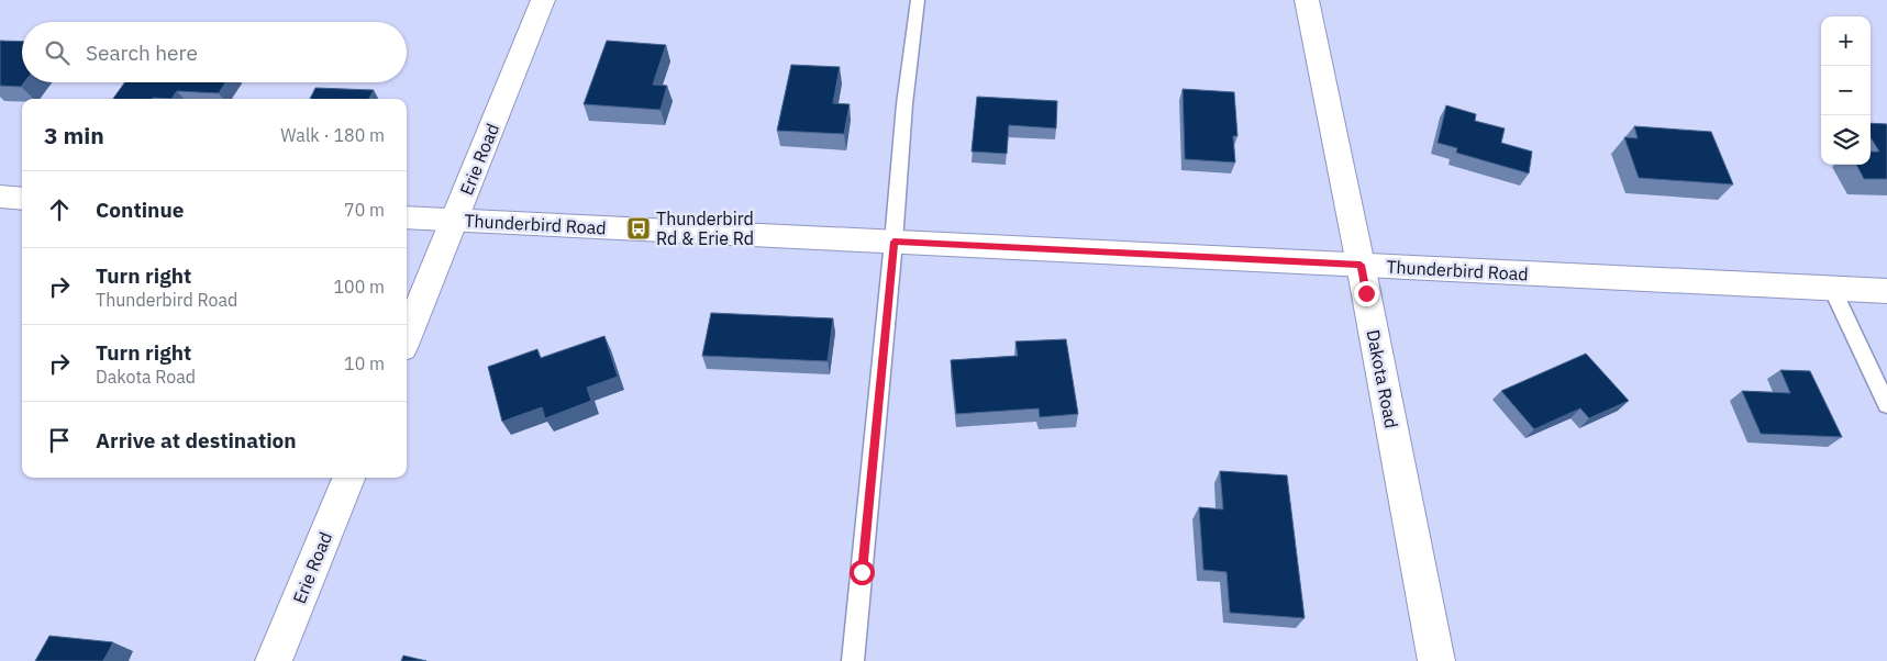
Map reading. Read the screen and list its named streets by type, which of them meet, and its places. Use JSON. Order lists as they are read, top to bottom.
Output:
{
  "streets": {
    "main road": ["Erie Road", "Thunderbird Road", "Dakota Road"]
  },
  "crossings": [
    ["Erie Road", "Thunderbird Road"],
    ["Thunderbird Road", "Dakota Road"]
  ],
  "places": {
    "bus stop": ["Thunderbird Rd & Erie Rd"]
  },
  "page": {
    "map_buttons": ["+", "−"],
    "search": "Search here",
    "heading": ["3 min", "Walk · 180 m"],
    "list": [
      ["Continue", "70 m"],
      ["Turn right", "Thunderbird Road", "100 m"],
      ["Turn right", "Dakota Road", "10 m"],
      "Arrive at destination"
    ]
  }
}
